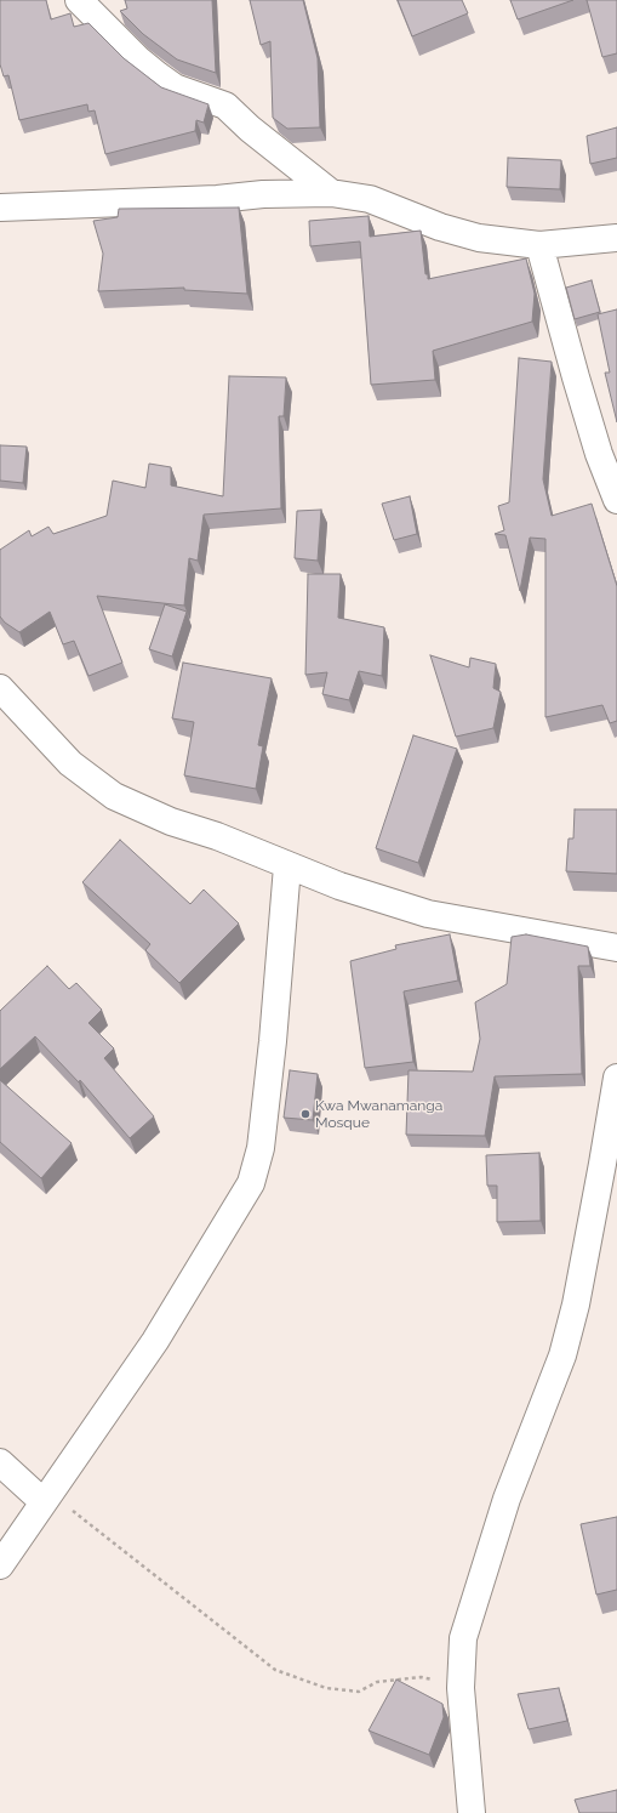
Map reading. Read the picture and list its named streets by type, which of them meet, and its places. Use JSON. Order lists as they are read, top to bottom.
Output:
{
  "places": ["Kwa Mwanamanga Mosque"]
}
